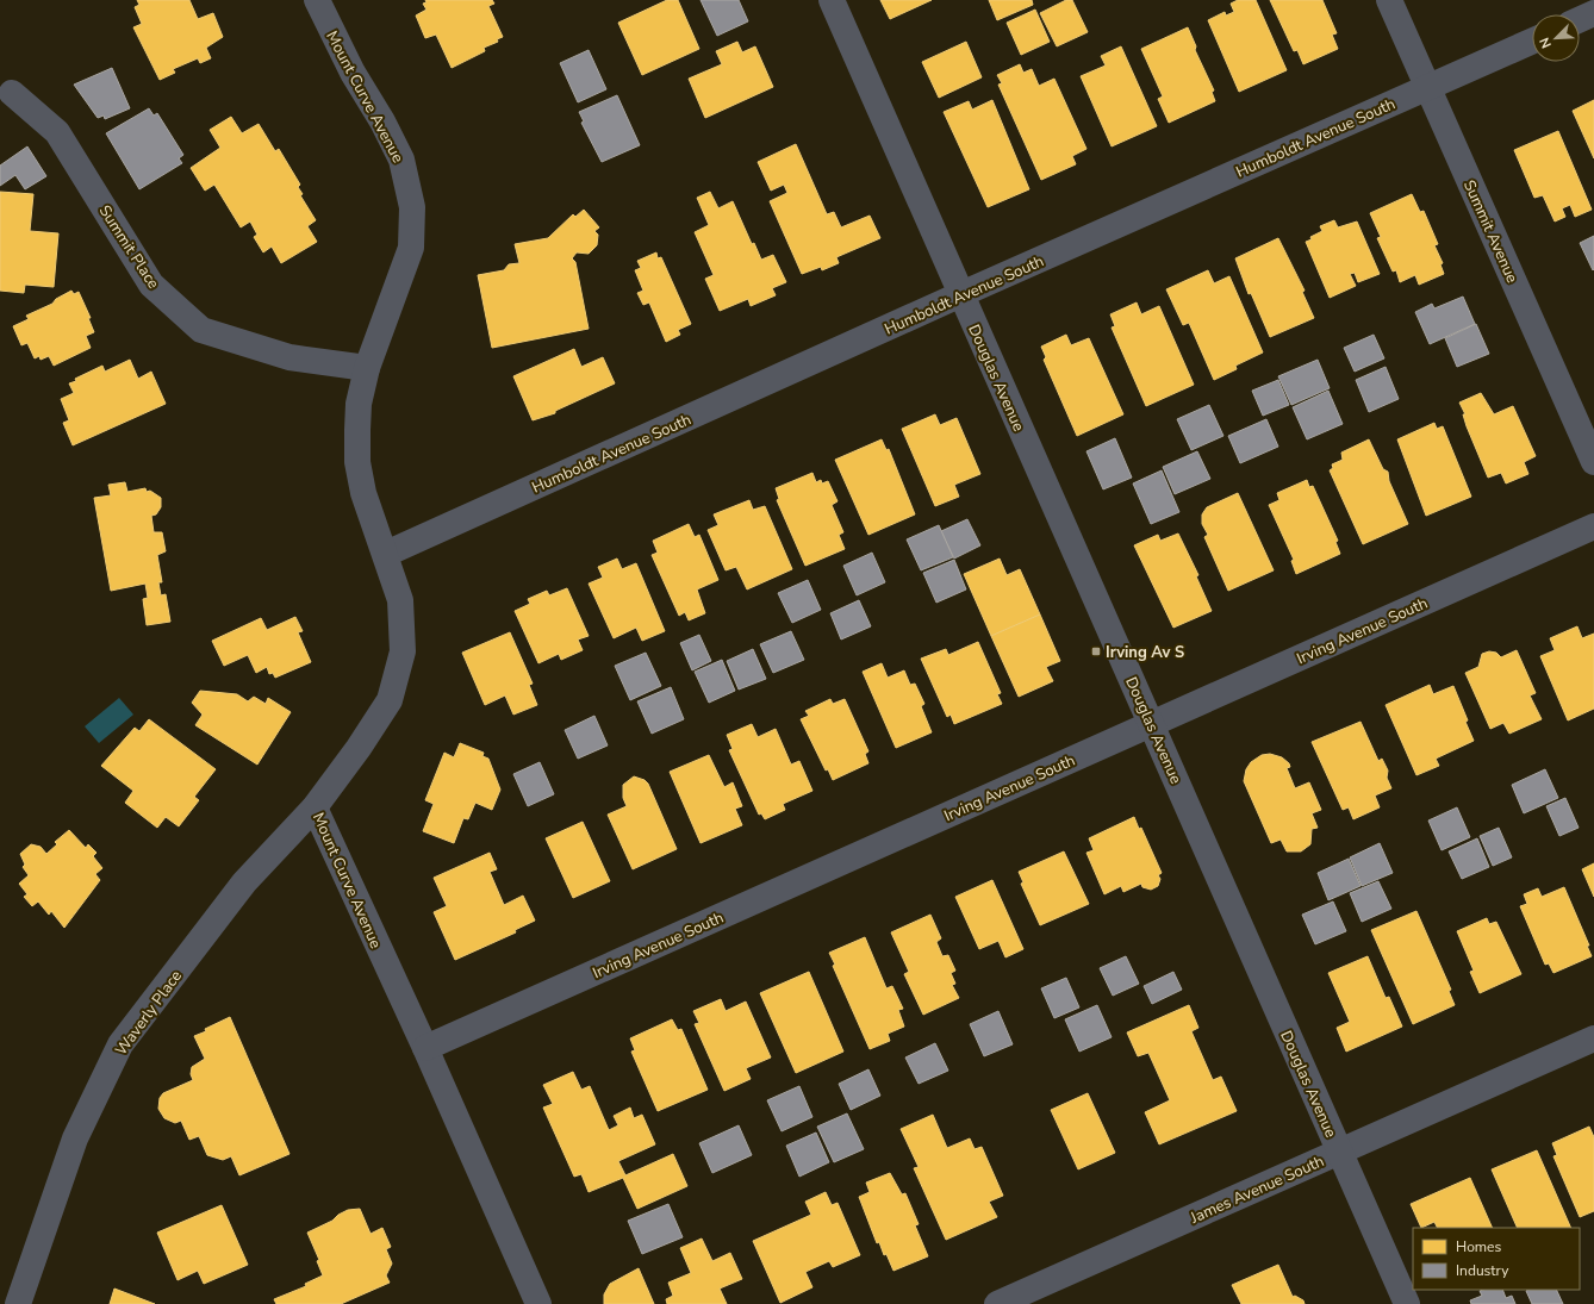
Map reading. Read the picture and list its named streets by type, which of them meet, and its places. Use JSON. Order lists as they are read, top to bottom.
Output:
{
  "streets": {
    "street": [
      "Mount Curve Avenue",
      "Humboldt Avenue South",
      "Summit Avenue",
      "Summit Place",
      "Douglas Avenue",
      "Irving Avenue South",
      "Waverly Place",
      "James Avenue South"
    ]
  },
  "crossings": [
    ["Mount Curve Avenue", "Humboldt Avenue South"],
    ["Mount Curve Avenue", "Summit Place"],
    ["Mount Curve Avenue", "Irving Avenue South"],
    ["Mount Curve Avenue", "Waverly Place"],
    ["Humboldt Avenue South", "Summit Avenue"],
    ["Humboldt Avenue South", "Douglas Avenue"],
    ["Douglas Avenue", "Irving Avenue South"],
    ["Douglas Avenue", "James Avenue South"]
  ],
  "places": {
    "transit": ["Irving Av S"]
  },
  "legend": ["Homes", "Industry"],
  "north": "bottom left"
}
